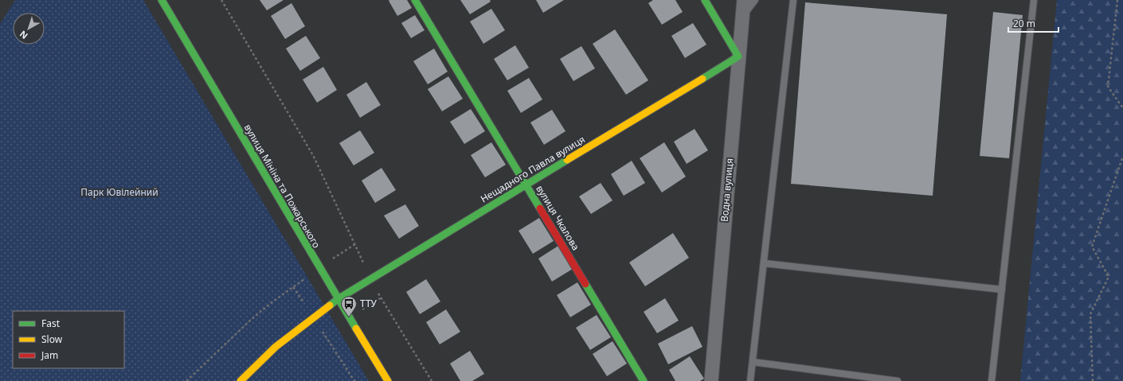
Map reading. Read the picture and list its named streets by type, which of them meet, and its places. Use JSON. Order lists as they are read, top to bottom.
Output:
{
  "streets": {
    "street": [
      "Нещадного Павла вулиця",
      "вулиця Мініна та Пожарського",
      "Водна вулиця",
      "вулиця Чкалова"
    ]
  },
  "crossings": [
    ["Нещадного Павла вулиця", "вулиця Мініна та Пожарського"],
    ["Нещадного Павла вулиця", "Водна вулиця"],
    ["Нещадного Павла вулиця", "вулиця Чкалова"]
  ],
  "parks": ["Парк Ювілейний"],
  "places": {
    "bus stop": ["ТТУ"]
  },
  "legend": ["Fast", "Slow", "Jam"],
  "scale_bar": "20 m",
  "north": "bottom left"
}
